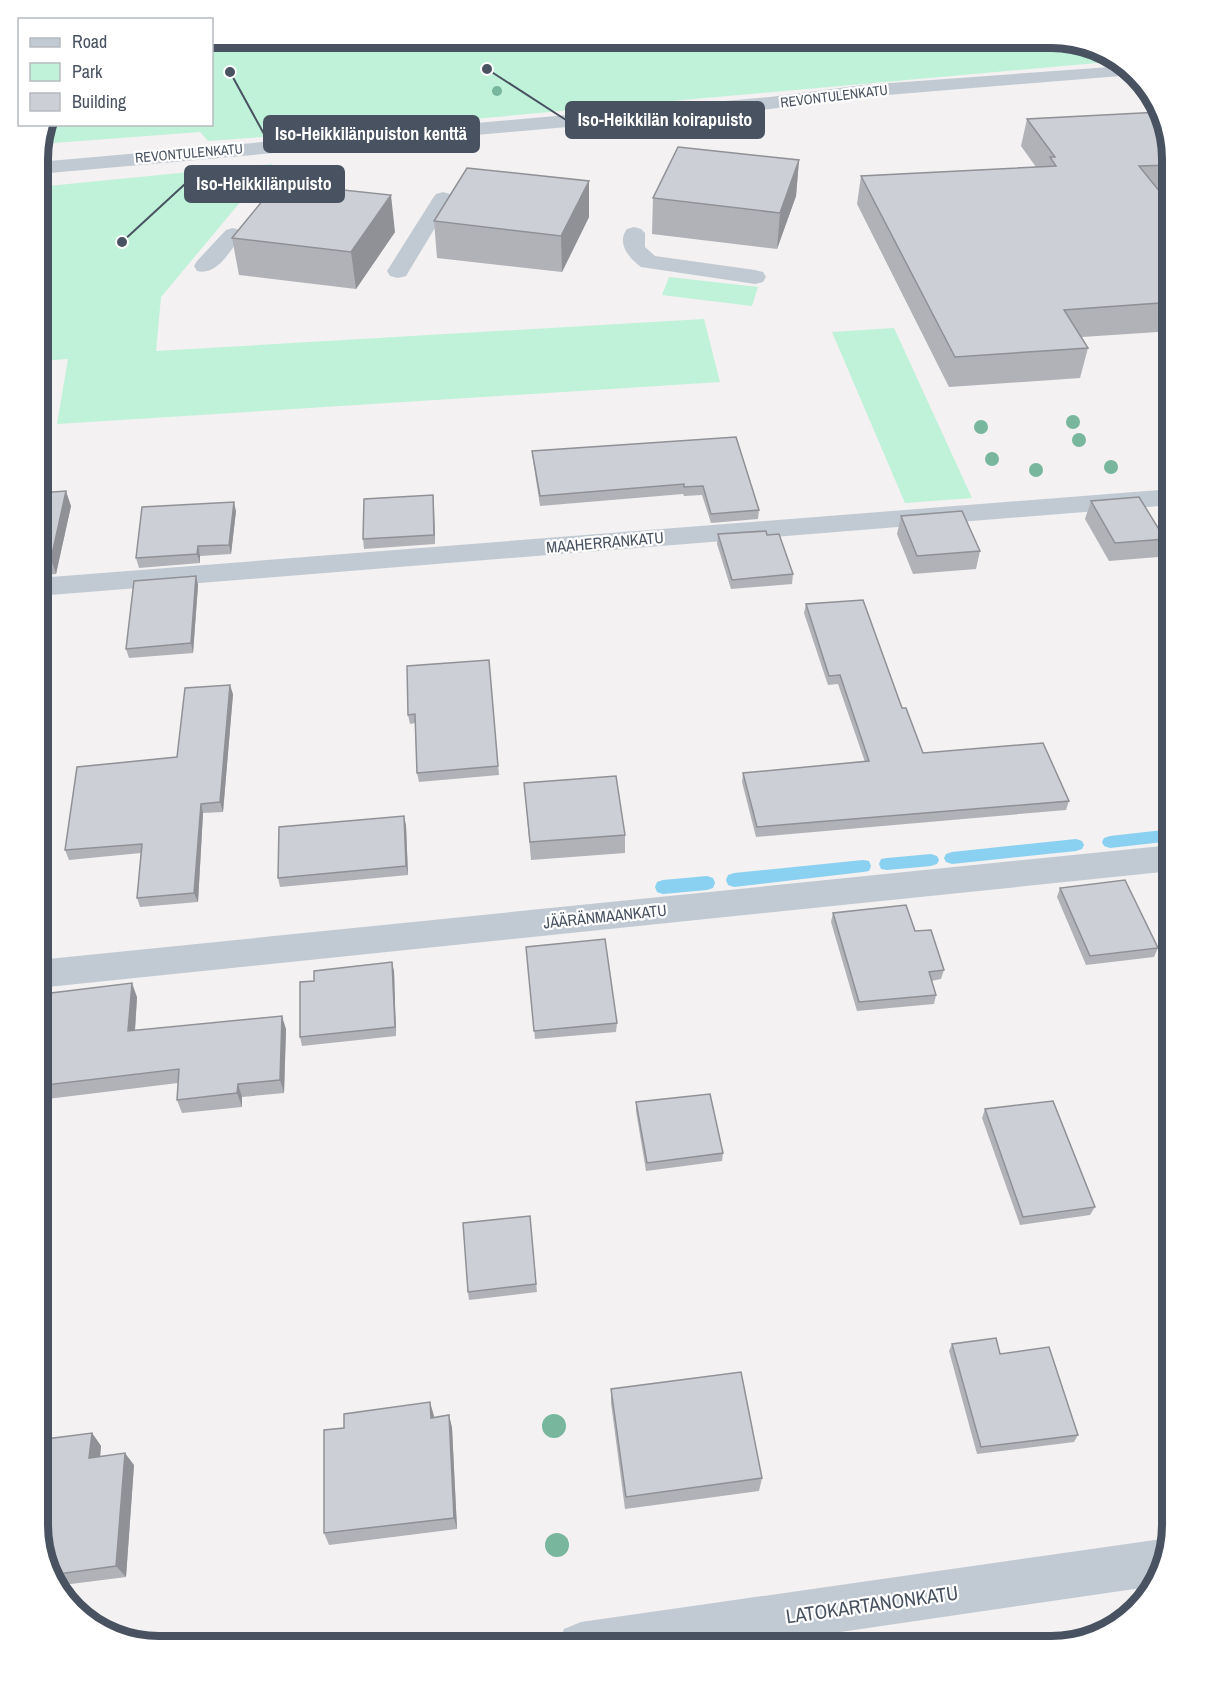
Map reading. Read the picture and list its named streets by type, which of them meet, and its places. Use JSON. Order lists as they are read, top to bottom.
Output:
{
  "streets": {
    "street": [
      "REVONTULENKATU",
      "MAAHERRANKATU",
      "JÄÄRÄNMAANKATU",
      "LATOKARTANONKATU"
    ]
  },
  "places": ["Iso-Heikkilän koirapuisto", "Iso-Heikkilänpuiston kenttä", "Iso-Heikkilänpuisto"],
  "legend": ["Road", "Park", "Building"]
}
